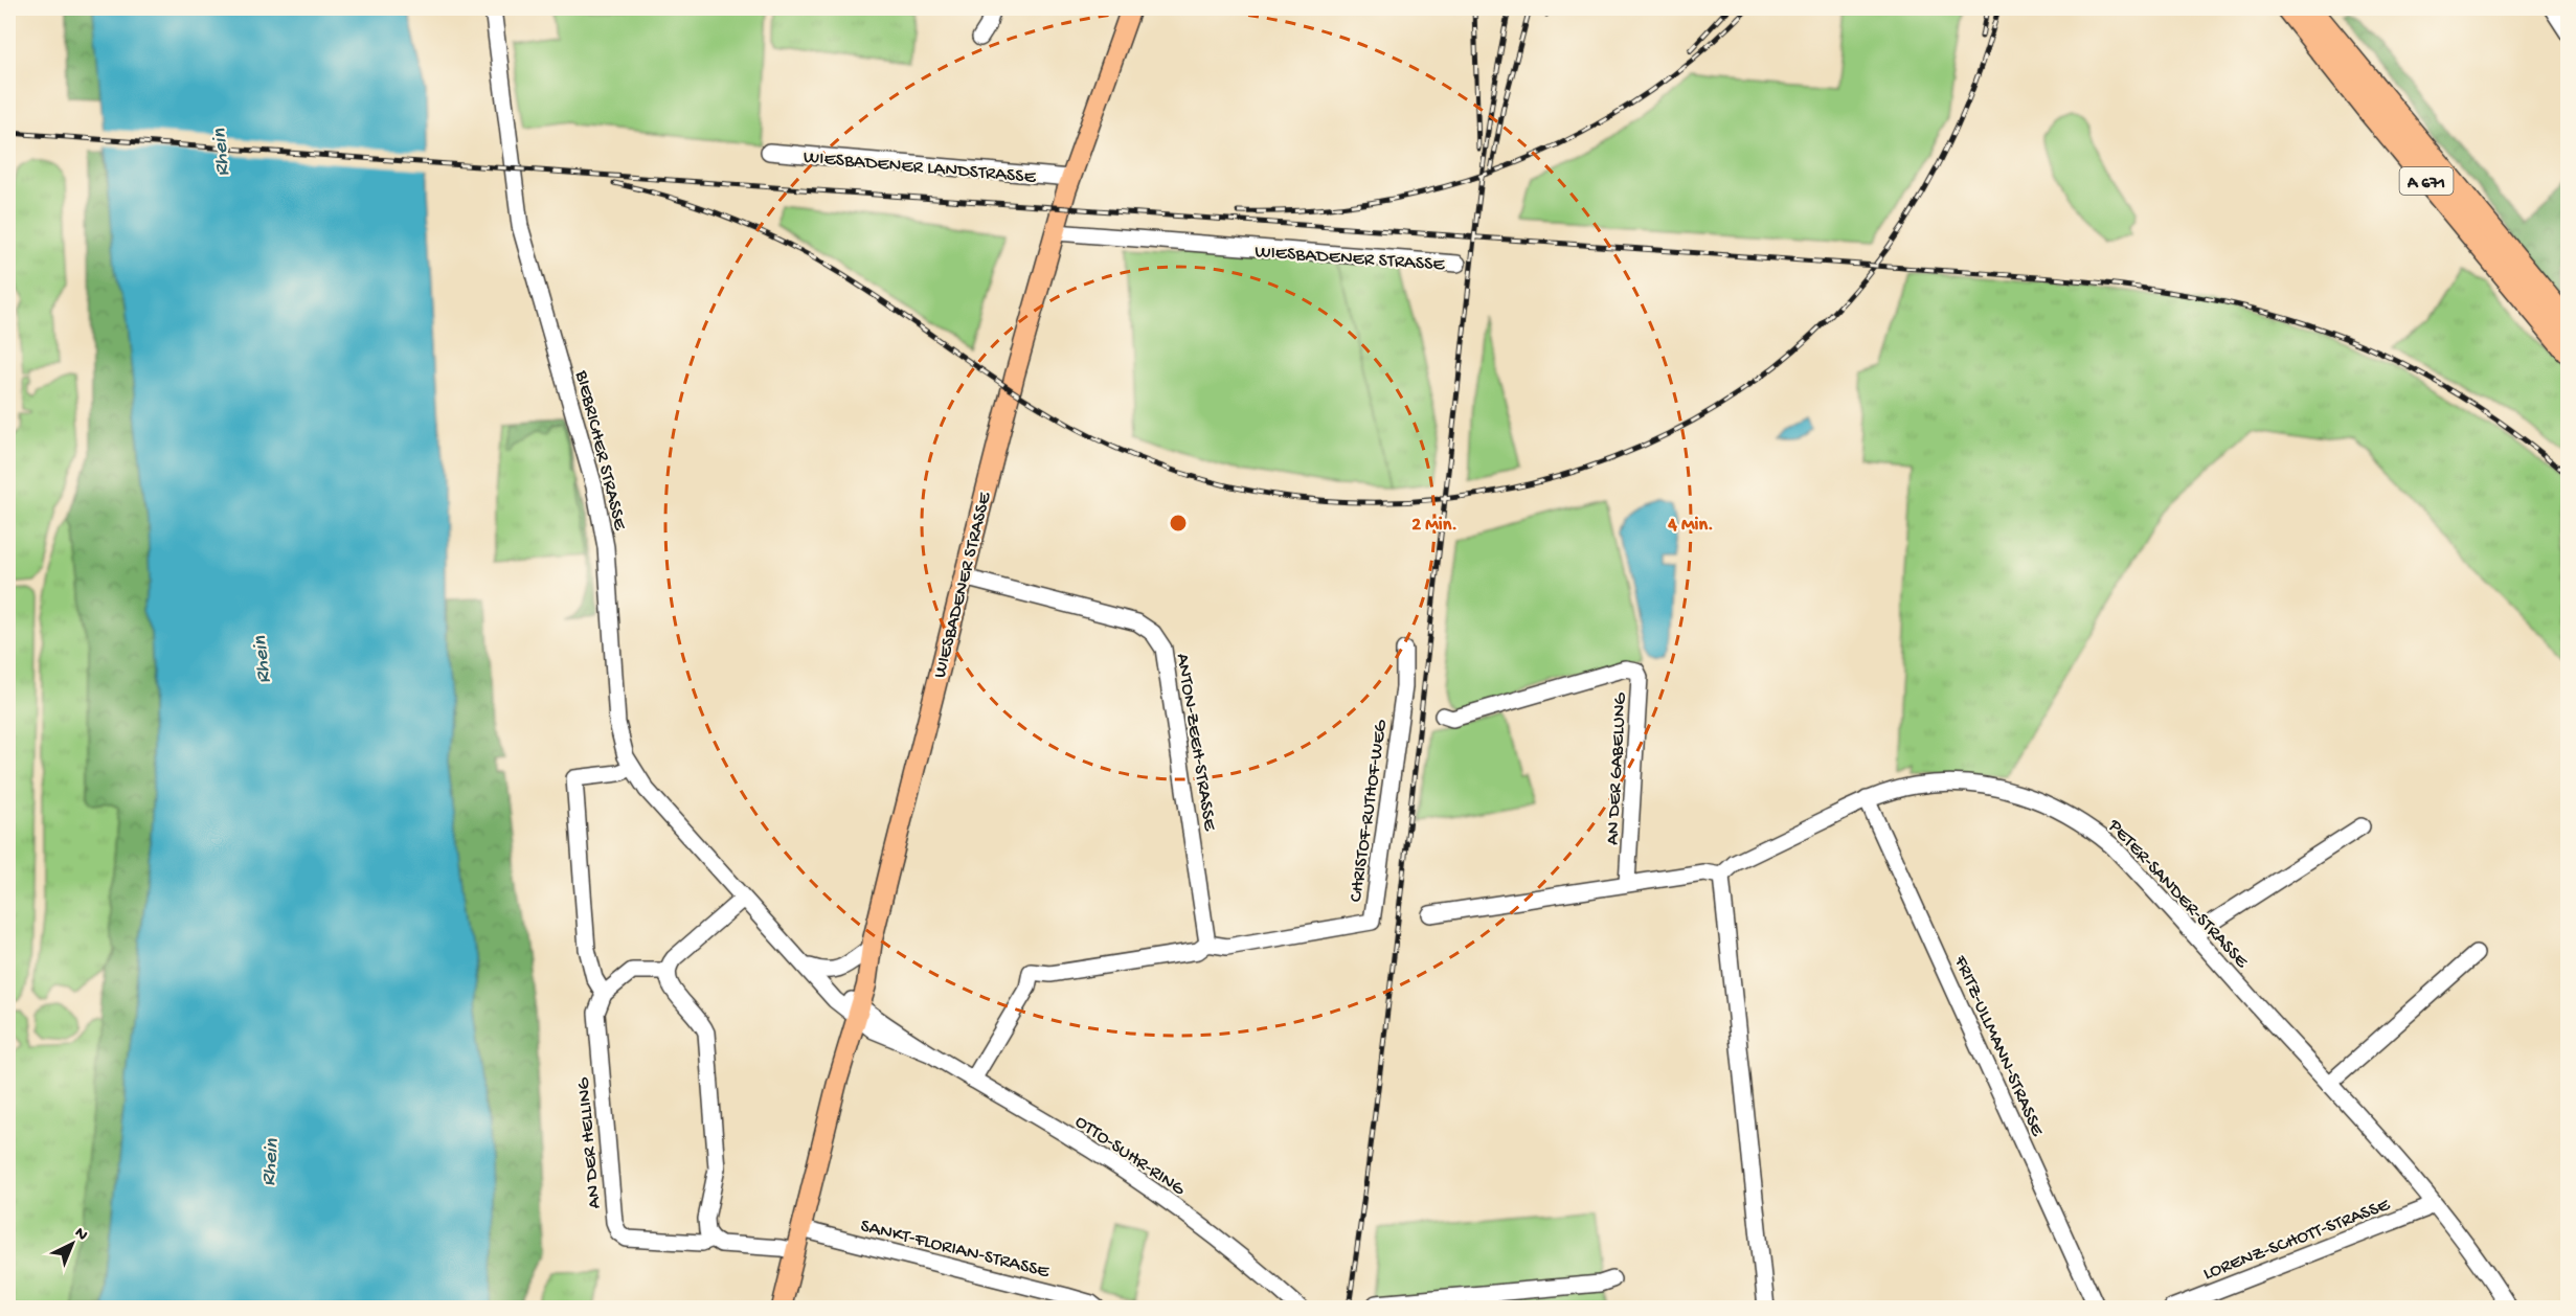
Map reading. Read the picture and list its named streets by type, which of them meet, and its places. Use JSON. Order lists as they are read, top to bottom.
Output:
{
  "streets": {
    "highway": ["A 671"],
    "main road": ["WIESBADENER STRASSE"],
    "street": [
      "WIESBADENER LANDSTRASSE",
      "BIEBRICHER STRASSE",
      "ANTON-ZEEH-STRASSE",
      "AN DER GABELUNG",
      "CHRISTOF-RUTHOF-WEG",
      "PETER-SANDER-STRASSE",
      "FRITZ-ULLMANN-STRASSE",
      "AN DER HELLING",
      "OTTO-SUHR-RING",
      "LORENZ-SCHOTT-STRASSE",
      "SANKT-FLORIAN-STRASSE"
    ]
  },
  "crossings": [
    ["WIESBADENER LANDSTRASSE", "WIESBADENER STRASSE"],
    ["WIESBADENER STRASSE", "BIEBRICHER STRASSE"],
    ["WIESBADENER STRASSE", "ANTON-ZEEH-STRASSE"],
    ["WIESBADENER STRASSE", "AN DER HELLING"],
    ["WIESBADENER STRASSE", "OTTO-SUHR-RING"],
    ["WIESBADENER STRASSE", "SANKT-FLORIAN-STRASSE"],
    ["BIEBRICHER STRASSE", "OTTO-SUHR-RING"],
    ["ANTON-ZEEH-STRASSE", "CHRISTOF-RUTHOF-WEG"],
    ["CHRISTOF-RUTHOF-WEG", "OTTO-SUHR-RING"],
    ["PETER-SANDER-STRASSE", "FRITZ-ULLMANN-STRASSE"],
    ["PETER-SANDER-STRASSE", "LORENZ-SCHOTT-STRASSE"]
  ],
  "water": ["Rhein"],
  "north": "top right",
  "rings": ["2 Min.", "4 Min."]
}
